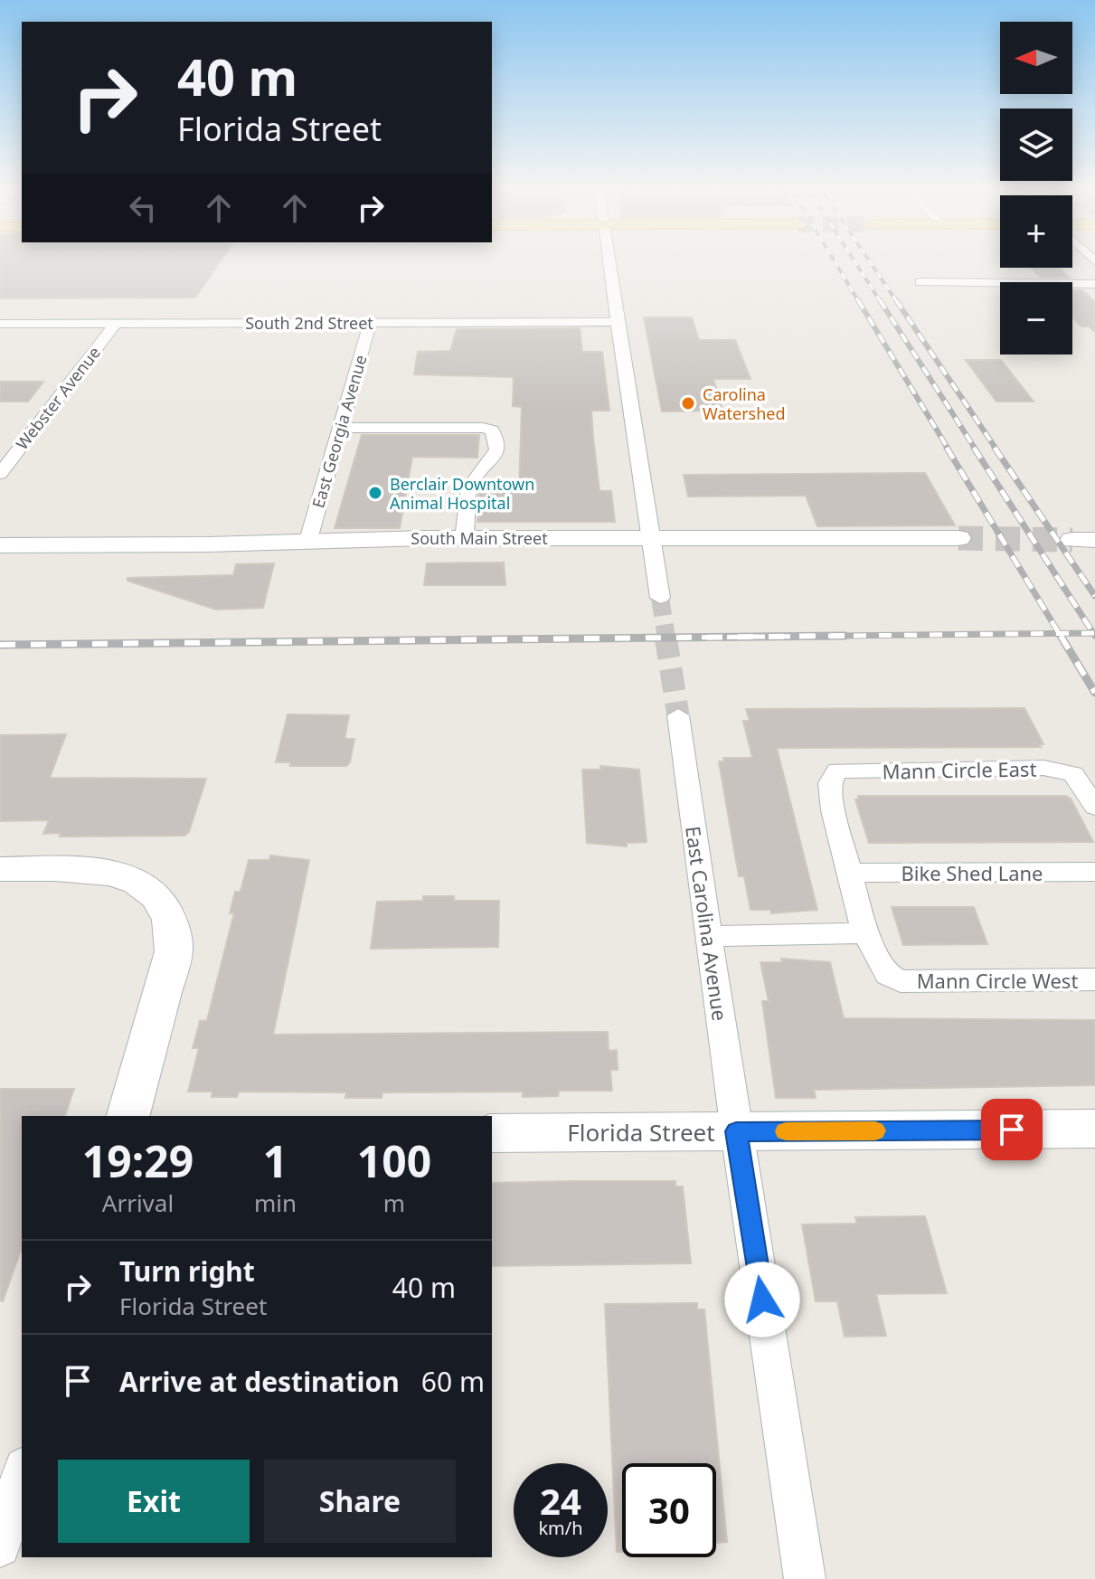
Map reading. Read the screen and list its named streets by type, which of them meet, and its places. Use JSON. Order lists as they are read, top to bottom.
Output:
{
  "streets": {
    "main road": ["South Main Street", "Florida Street"],
    "street": [
      "South 2nd Street",
      "Webster Avenue",
      "East Georgia Avenue",
      "Mann Circle East",
      "Bike Shed Lane",
      "East Carolina Avenue",
      "Mann Circle West"
    ]
  },
  "crossings": [
    ["South 2nd Street", "Webster Avenue"],
    ["South 2nd Street", "East Georgia Avenue"],
    ["East Georgia Avenue", "South Main Street"],
    ["Mann Circle East", "Bike Shed Lane"],
    ["East Carolina Avenue", "Florida Street"]
  ],
  "places": ["Carolina Watershed", "Berclair Downtown Animal Hospital"],
  "north": "left",
  "page": {
    "map_buttons": ["+", "−"],
    "turn": ["40 m", "Florida Street"],
    "eta": [
      "19:29",
      "Arrival",
      "1",
      "min",
      "100",
      "m"
    ],
    "list": [
      {
        "name": "Turn right",
        "note": "Florida Street",
        "value": "40 m"
      },
      {
        "name": "Arrive at destination",
        "value": "60 m"
      }
    ],
    "buttons": ["Exit", "Share"],
    "speed": "24 km/h",
    "limit": "30"
  }
}
